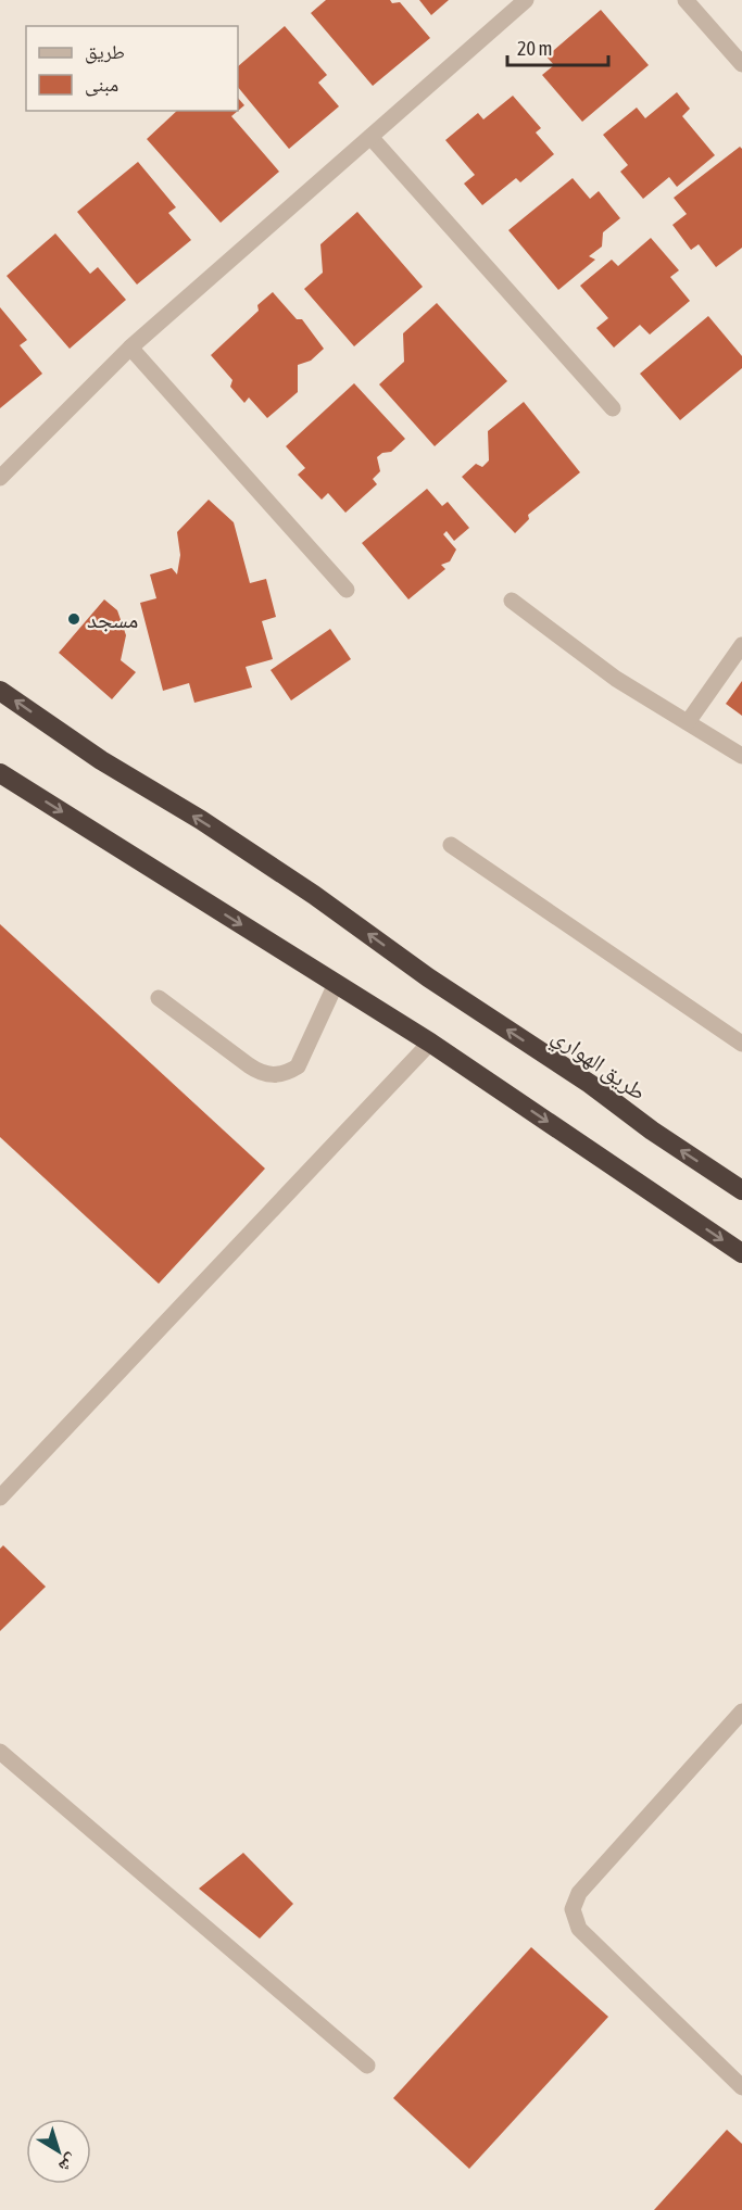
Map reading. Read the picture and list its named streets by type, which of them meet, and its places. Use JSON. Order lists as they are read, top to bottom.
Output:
{
  "streets": {
    "highway": ["طريق الهواري"]
  },
  "places": ["مسجد"],
  "legend": ["طريق", "مبنى"],
  "scale_bar": "20 m",
  "north": "bottom right"
}
